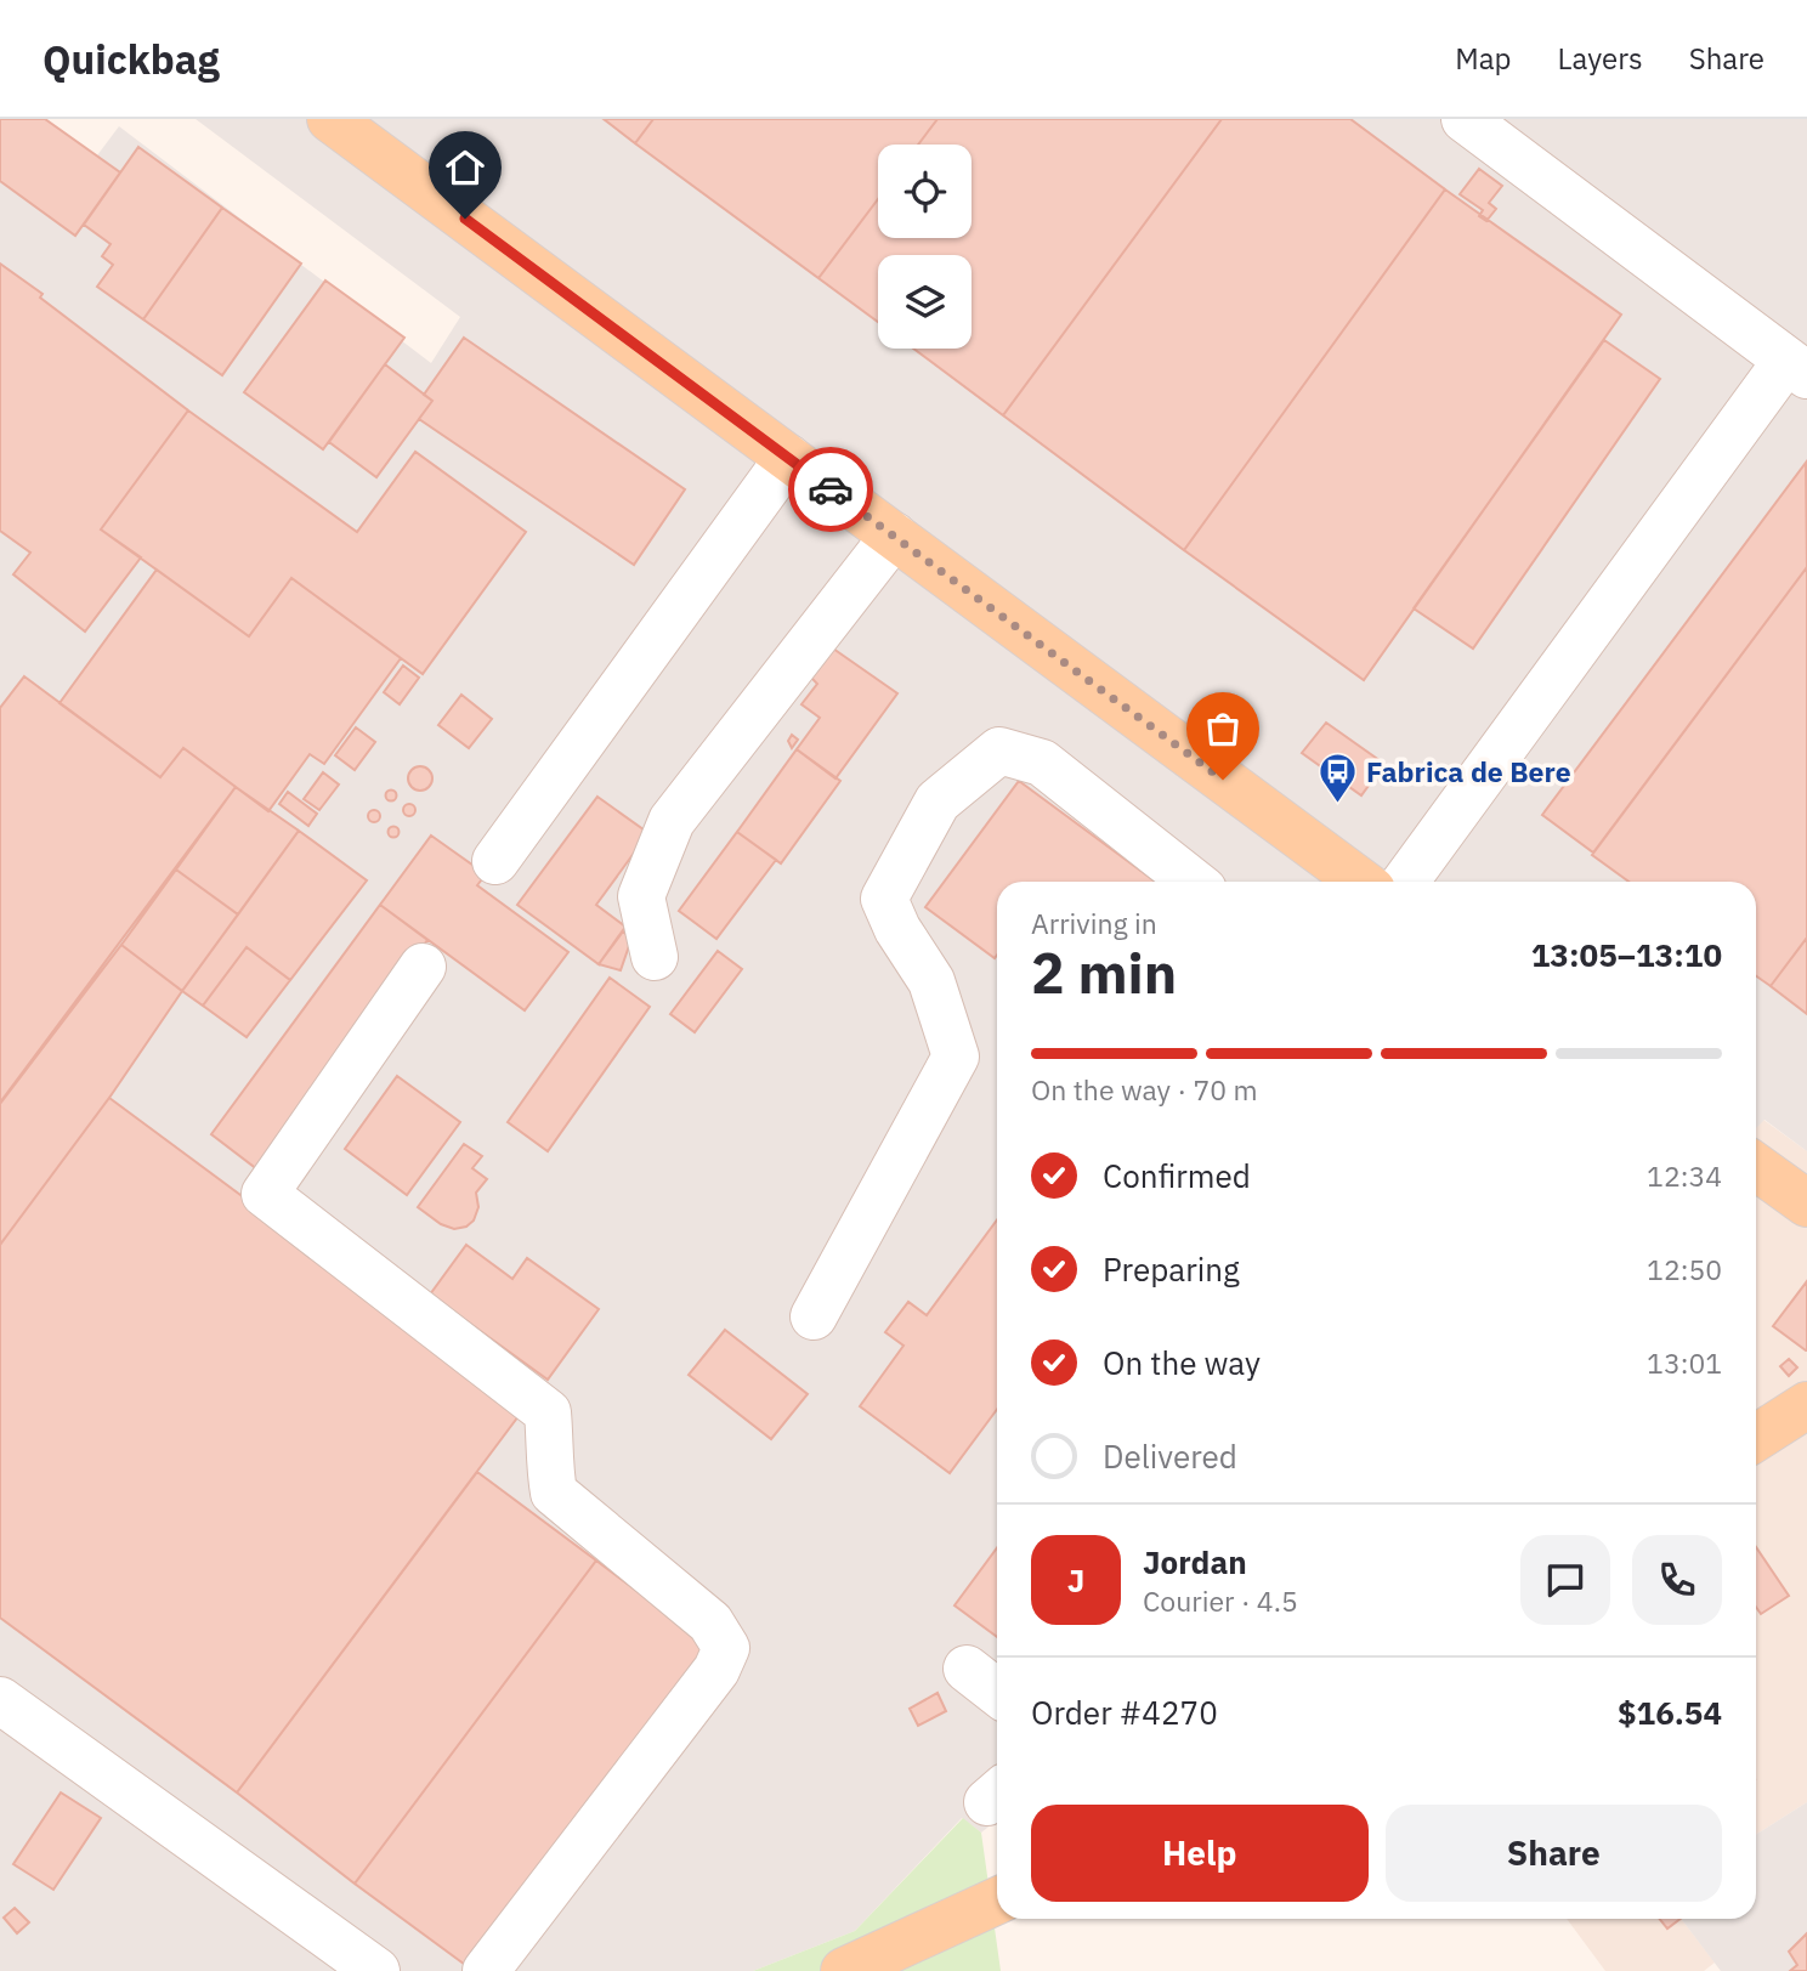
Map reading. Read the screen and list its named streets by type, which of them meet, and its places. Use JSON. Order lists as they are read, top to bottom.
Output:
{
  "places": {
    "bus stop": ["Fabrica de Bere"]
  },
  "page": {
    "header": "Quickbag",
    "nav": ["Map", "Layers", "Share"],
    "heading": ["2 min", "Arriving in", "13:05–13:10"],
    "panel": [
      "Jordan",
      "Courier · 4.5",
      "Order #4270",
      "$16.54"
    ],
    "bar": "On the way · 70 m",
    "list": [
      ["Confirmed", "12:34"],
      ["Preparing", "12:50"],
      ["On the way", "13:01"],
      "Delivered"
    ],
    "round": "J",
    "buttons": ["Help", "Share"]
  }
}
